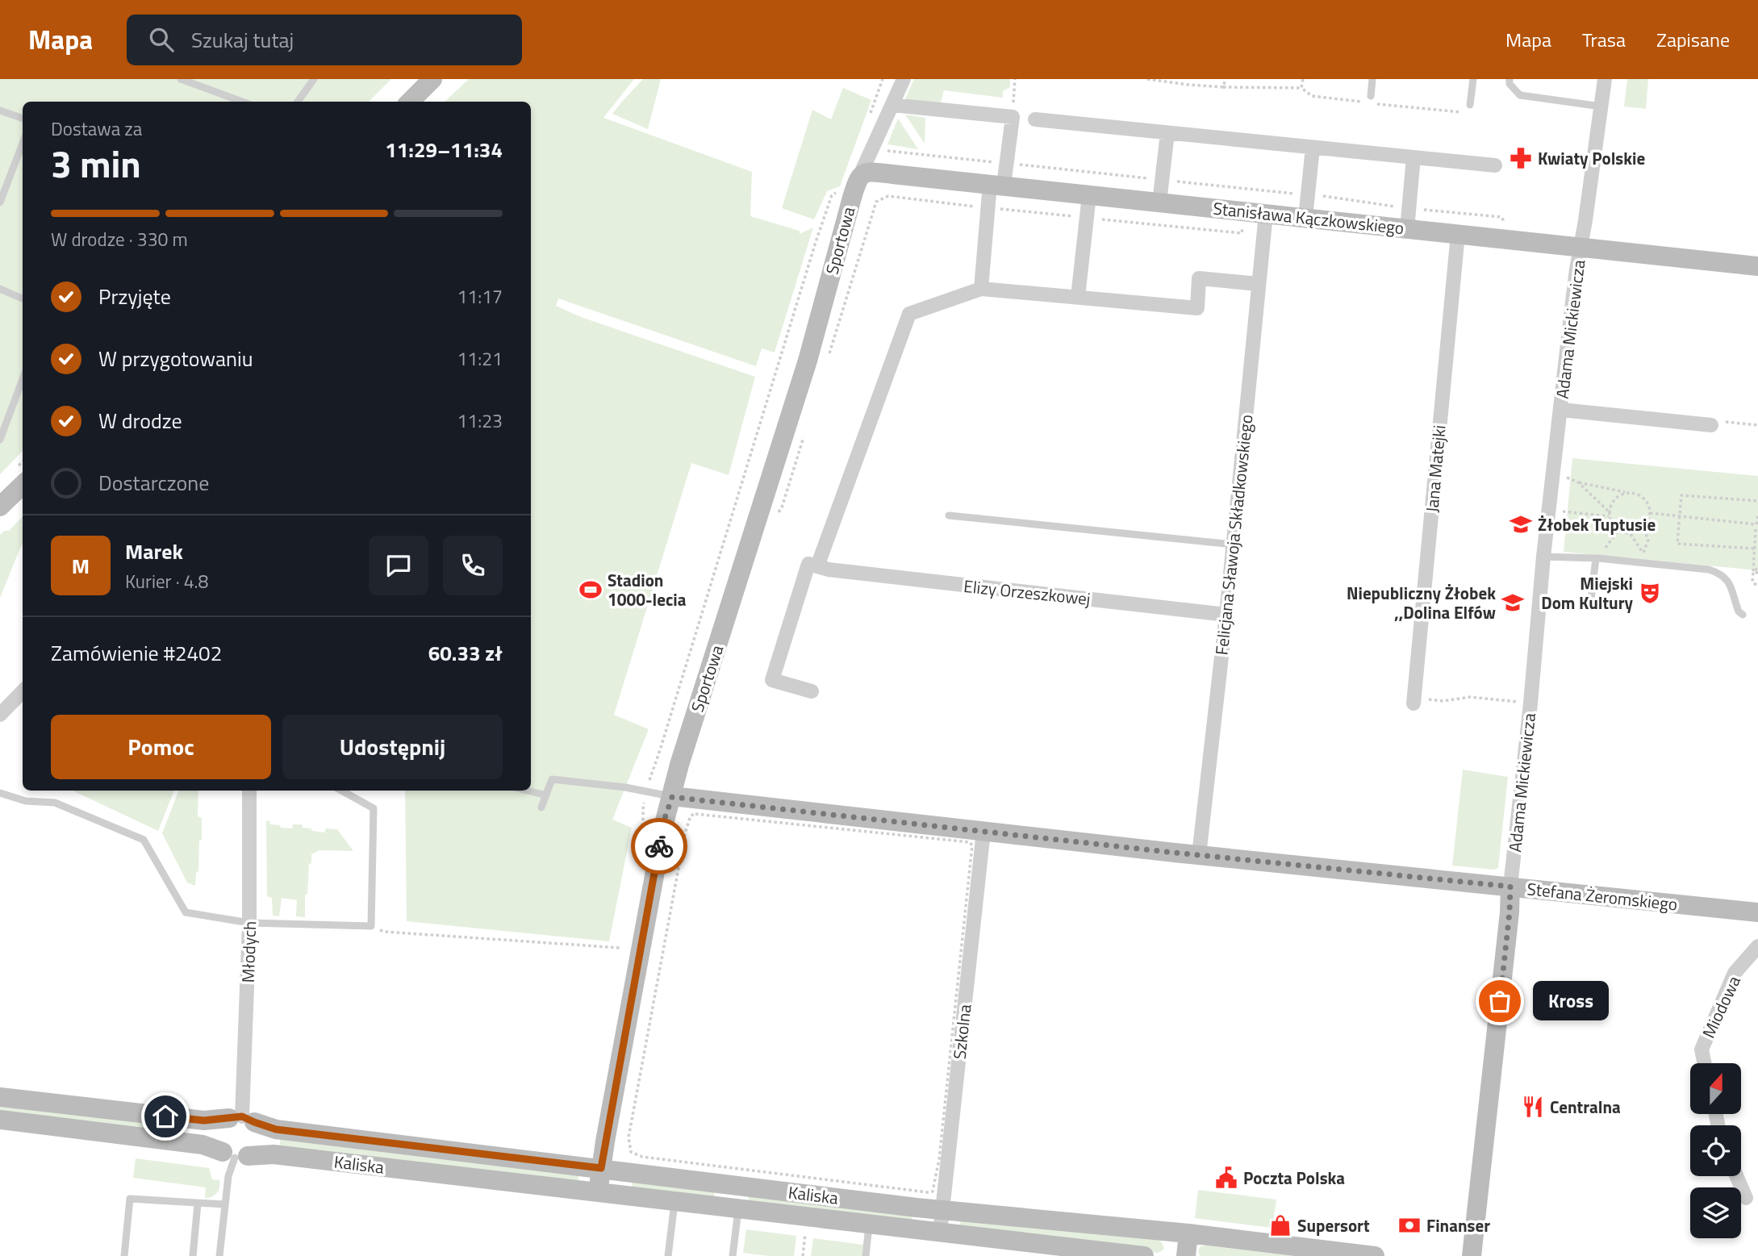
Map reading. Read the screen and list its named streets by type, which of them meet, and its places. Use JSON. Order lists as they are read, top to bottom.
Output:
{
  "streets": {
    "street": [
      "Stanisława Kączkowskiego",
      "Sportowa",
      "Adama Mickiewicza",
      "Jana Matejki",
      "Felicjana Sławoja Składkowskiego",
      "Elizy Orzeszkowej",
      "Stefana Żeromskiego",
      "Młodych",
      "Miodowa",
      "Szkolna",
      "Kaliska"
    ]
  },
  "crossings": [
    ["Stanisława Kączkowskiego", "Sportowa"],
    ["Stanisława Kączkowskiego", "Adama Mickiewicza"],
    ["Stanisława Kączkowskiego", "Jana Matejki"],
    ["Stanisława Kączkowskiego", "Felicjana Sławoja Składkowskiego"],
    ["Sportowa", "Stefana Żeromskiego"],
    ["Sportowa", "Kaliska"],
    ["Adama Mickiewicza", "Stefana Żeromskiego"],
    ["Felicjana Sławoja Składkowskiego", "Elizy Orzeszkowej"],
    ["Felicjana Sławoja Składkowskiego", "Stefana Żeromskiego"],
    ["Stefana Żeromskiego", "Szkolna"],
    ["Młodych", "Kaliska"],
    ["Szkolna", "Kaliska"]
  ],
  "places": {
    "pharmacy": ["Kwiaty Polskie"],
    "school or university": ["Żłobek Tuptusie", "Niepubliczny Żłobek ,,Dolina Elfów"],
    "sports": ["Stadion 1000-lecia"],
    "theatre": ["Miejski Dom Kultury"],
    "other": ["Kross"],
    "restaurant": ["Centralna"],
    "public building": ["Poczta Polska"],
    "shop": ["Supersort"],
    "bank": ["Finanser"]
  },
  "north": "top",
  "page": {
    "header": "Mapa",
    "search": "Szukaj tutaj",
    "nav": ["Mapa", "Trasa", "Zapisane"],
    "heading": ["3 min", "Dostawa za", "11:29–11:34"],
    "panel": [
      "Marek",
      "Kurier · 4.8",
      "Zamówienie #2402",
      "60.33 zł"
    ],
    "bar": "W drodze · 330 m",
    "list": [
      ["Przyjęte", "11:17"],
      ["W przygotowaniu", "11:21"],
      ["W drodze", "11:23"],
      "Dostarczone"
    ],
    "round": "M",
    "buttons": ["Pomoc", "Udostępnij"],
    "bubble": "Kross"
  }
}
